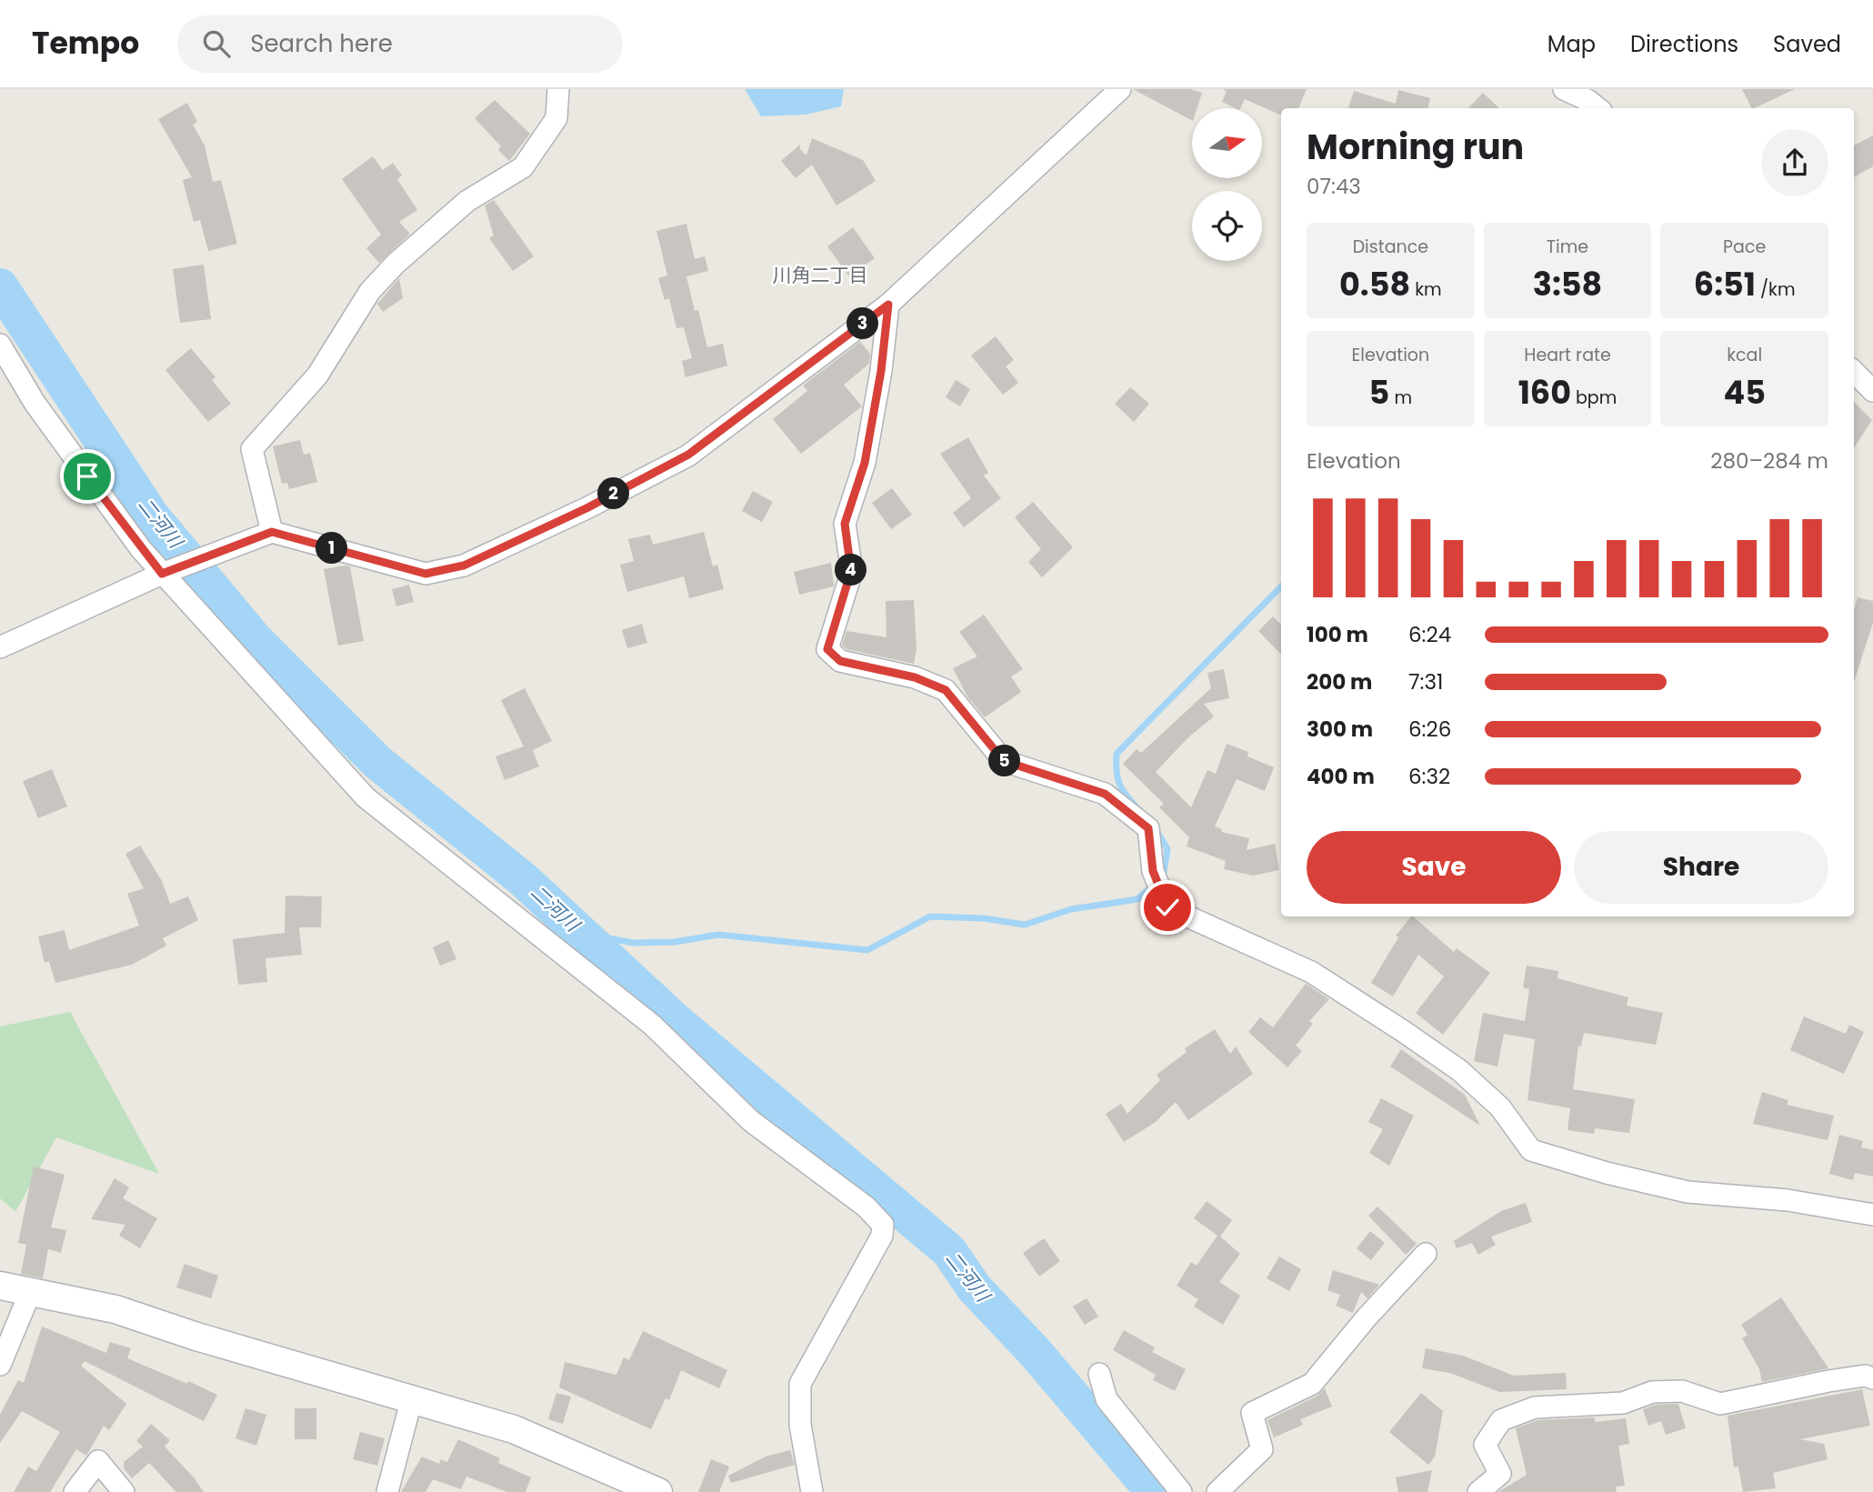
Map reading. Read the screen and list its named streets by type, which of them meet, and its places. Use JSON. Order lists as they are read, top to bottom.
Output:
{
  "districts": ["川角二丁目"],
  "water": ["二河川"],
  "north": "right",
  "page": {
    "header": "Tempo",
    "search": "Search here",
    "nav": ["Map", "Directions", "Saved"],
    "heading": ["Morning run", "07:43"],
    "stats": [
      ["Distance", "0.58 km"],
      ["Time", "3:58"],
      ["Pace", "6:51 /km"],
      ["Elevation", "5 m"],
      ["Heart rate", "160 bpm"],
      ["kcal", "45"]
    ],
    "pins": [
      "3",
      "2",
      "1",
      "4",
      "5"
    ],
    "chart": ["Elevation", "280–284 m"],
    "list": [
      {
        "name": "100 m",
        "note": "6:24"
      },
      {
        "name": "200 m",
        "note": "7:31"
      },
      {
        "name": "300 m",
        "note": "6:26"
      },
      {
        "name": "400 m",
        "note": "6:32"
      }
    ],
    "buttons": ["Save", "Share"]
  }
}
